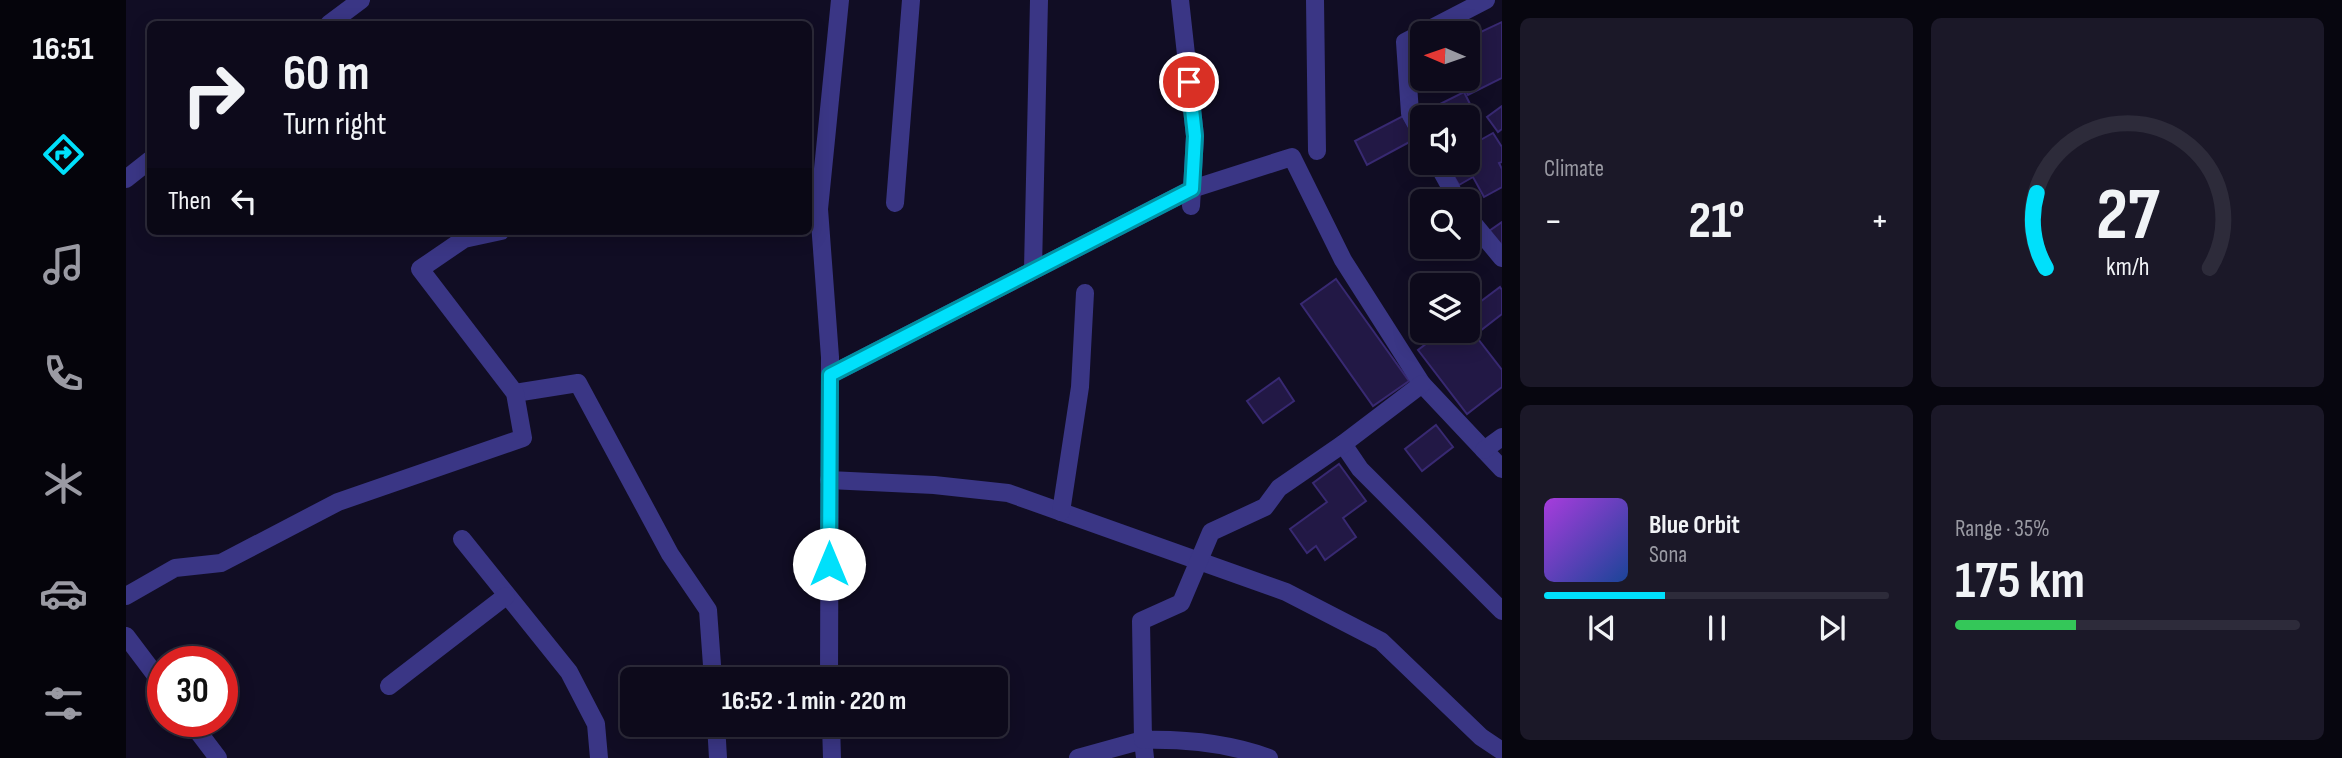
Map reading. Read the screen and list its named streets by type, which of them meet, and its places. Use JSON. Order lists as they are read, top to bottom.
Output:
{
  "north": "left",
  "page": {
    "tabs": "16:51",
    "tile": [
      "Climate",
      ["Range · 35%", "175 km"]
    ],
    "turn": ["60 m", "Turn right"],
    "then": "Then",
    "heat": ["−", "21°", "+"],
    "song": ["Blue Orbit", "Sona"],
    "limit": "30",
    "trip": "16:52 · 1 min · 220 m",
    "gauge": ["27", "km/h"]
  }
}
